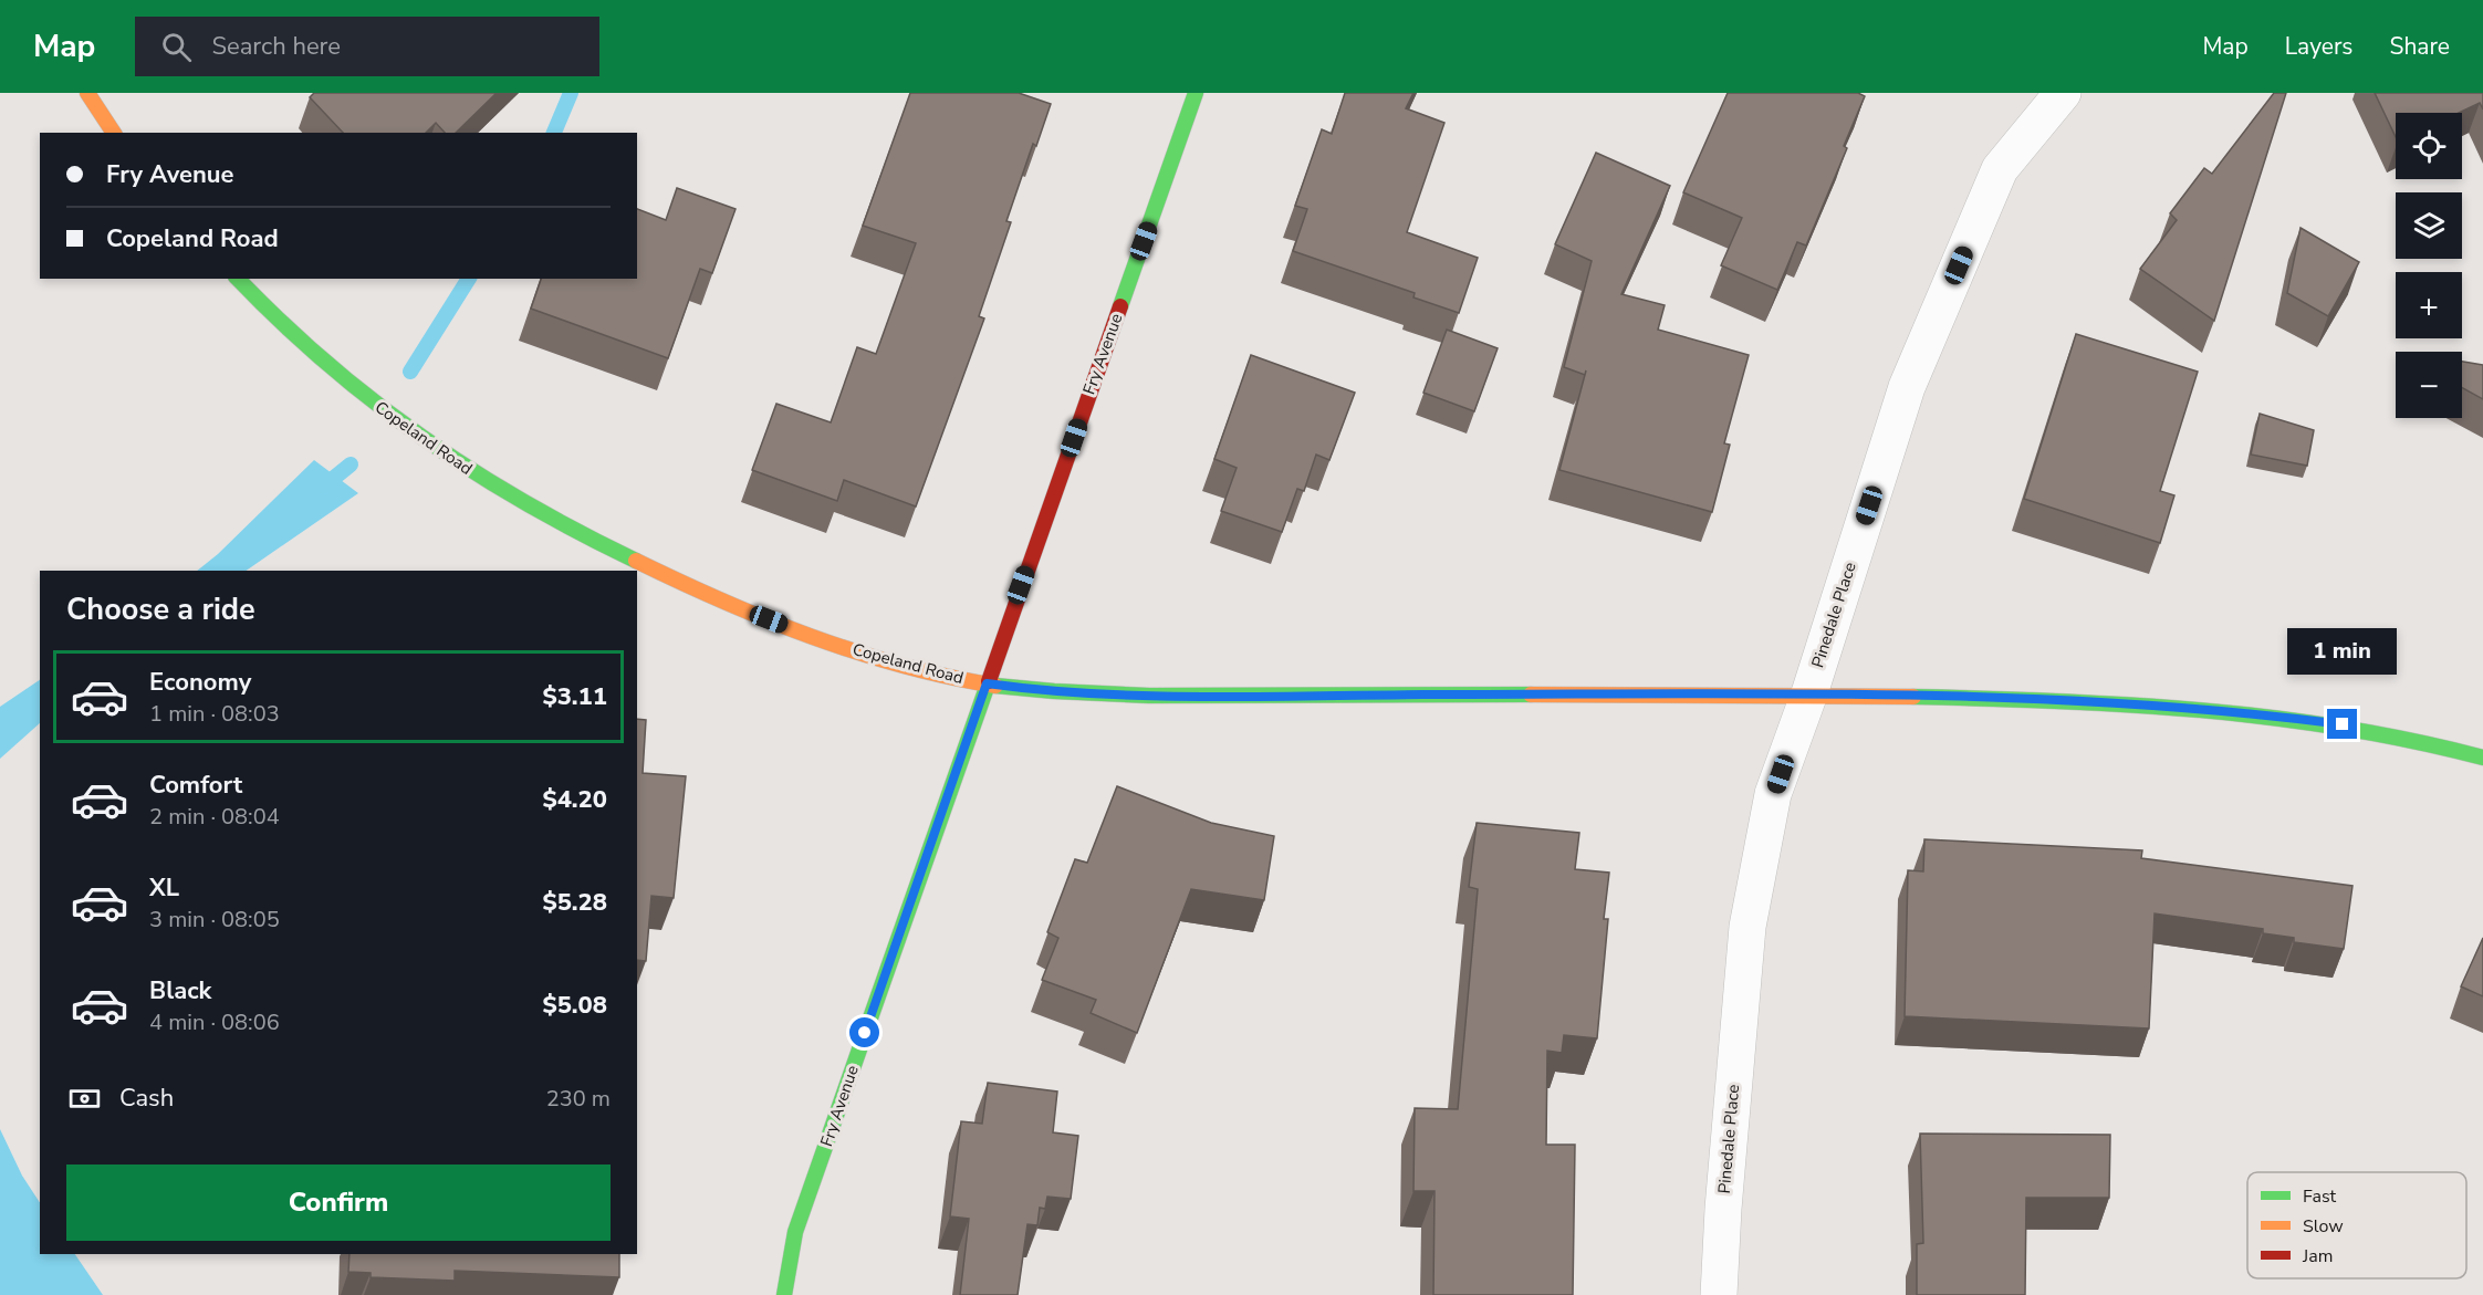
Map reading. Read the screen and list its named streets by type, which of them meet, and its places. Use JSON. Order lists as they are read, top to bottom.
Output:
{
  "streets": {
    "street": ["Fry Avenue", "Copeland Road", "Pinedale Place"]
  },
  "crossings": [
    ["Fry Avenue", "Copeland Road"],
    ["Copeland Road", "Pinedale Place"]
  ],
  "legend": ["Fast", "Slow", "Jam"],
  "page": {
    "header": "Map",
    "search": "Search here",
    "nav": ["Map", "Layers", "Share"],
    "map_buttons": ["+", "−"],
    "banner": ["Fry Avenue", "Copeland Road"],
    "heading": "Choose a ride",
    "bubble": "1 min",
    "list": [
      {
        "name": "Economy",
        "note": "1 min · 08:03",
        "value": "$3.11"
      },
      {
        "name": "Comfort",
        "note": "2 min · 08:04",
        "value": "$4.20"
      },
      {
        "name": "XL",
        "note": "3 min · 08:05",
        "value": "$5.28"
      },
      {
        "name": "Black",
        "note": "4 min · 08:06",
        "value": "$5.08"
      }
    ],
    "pay": ["Cash", "230 m"],
    "buttons": "Confirm"
  }
}
